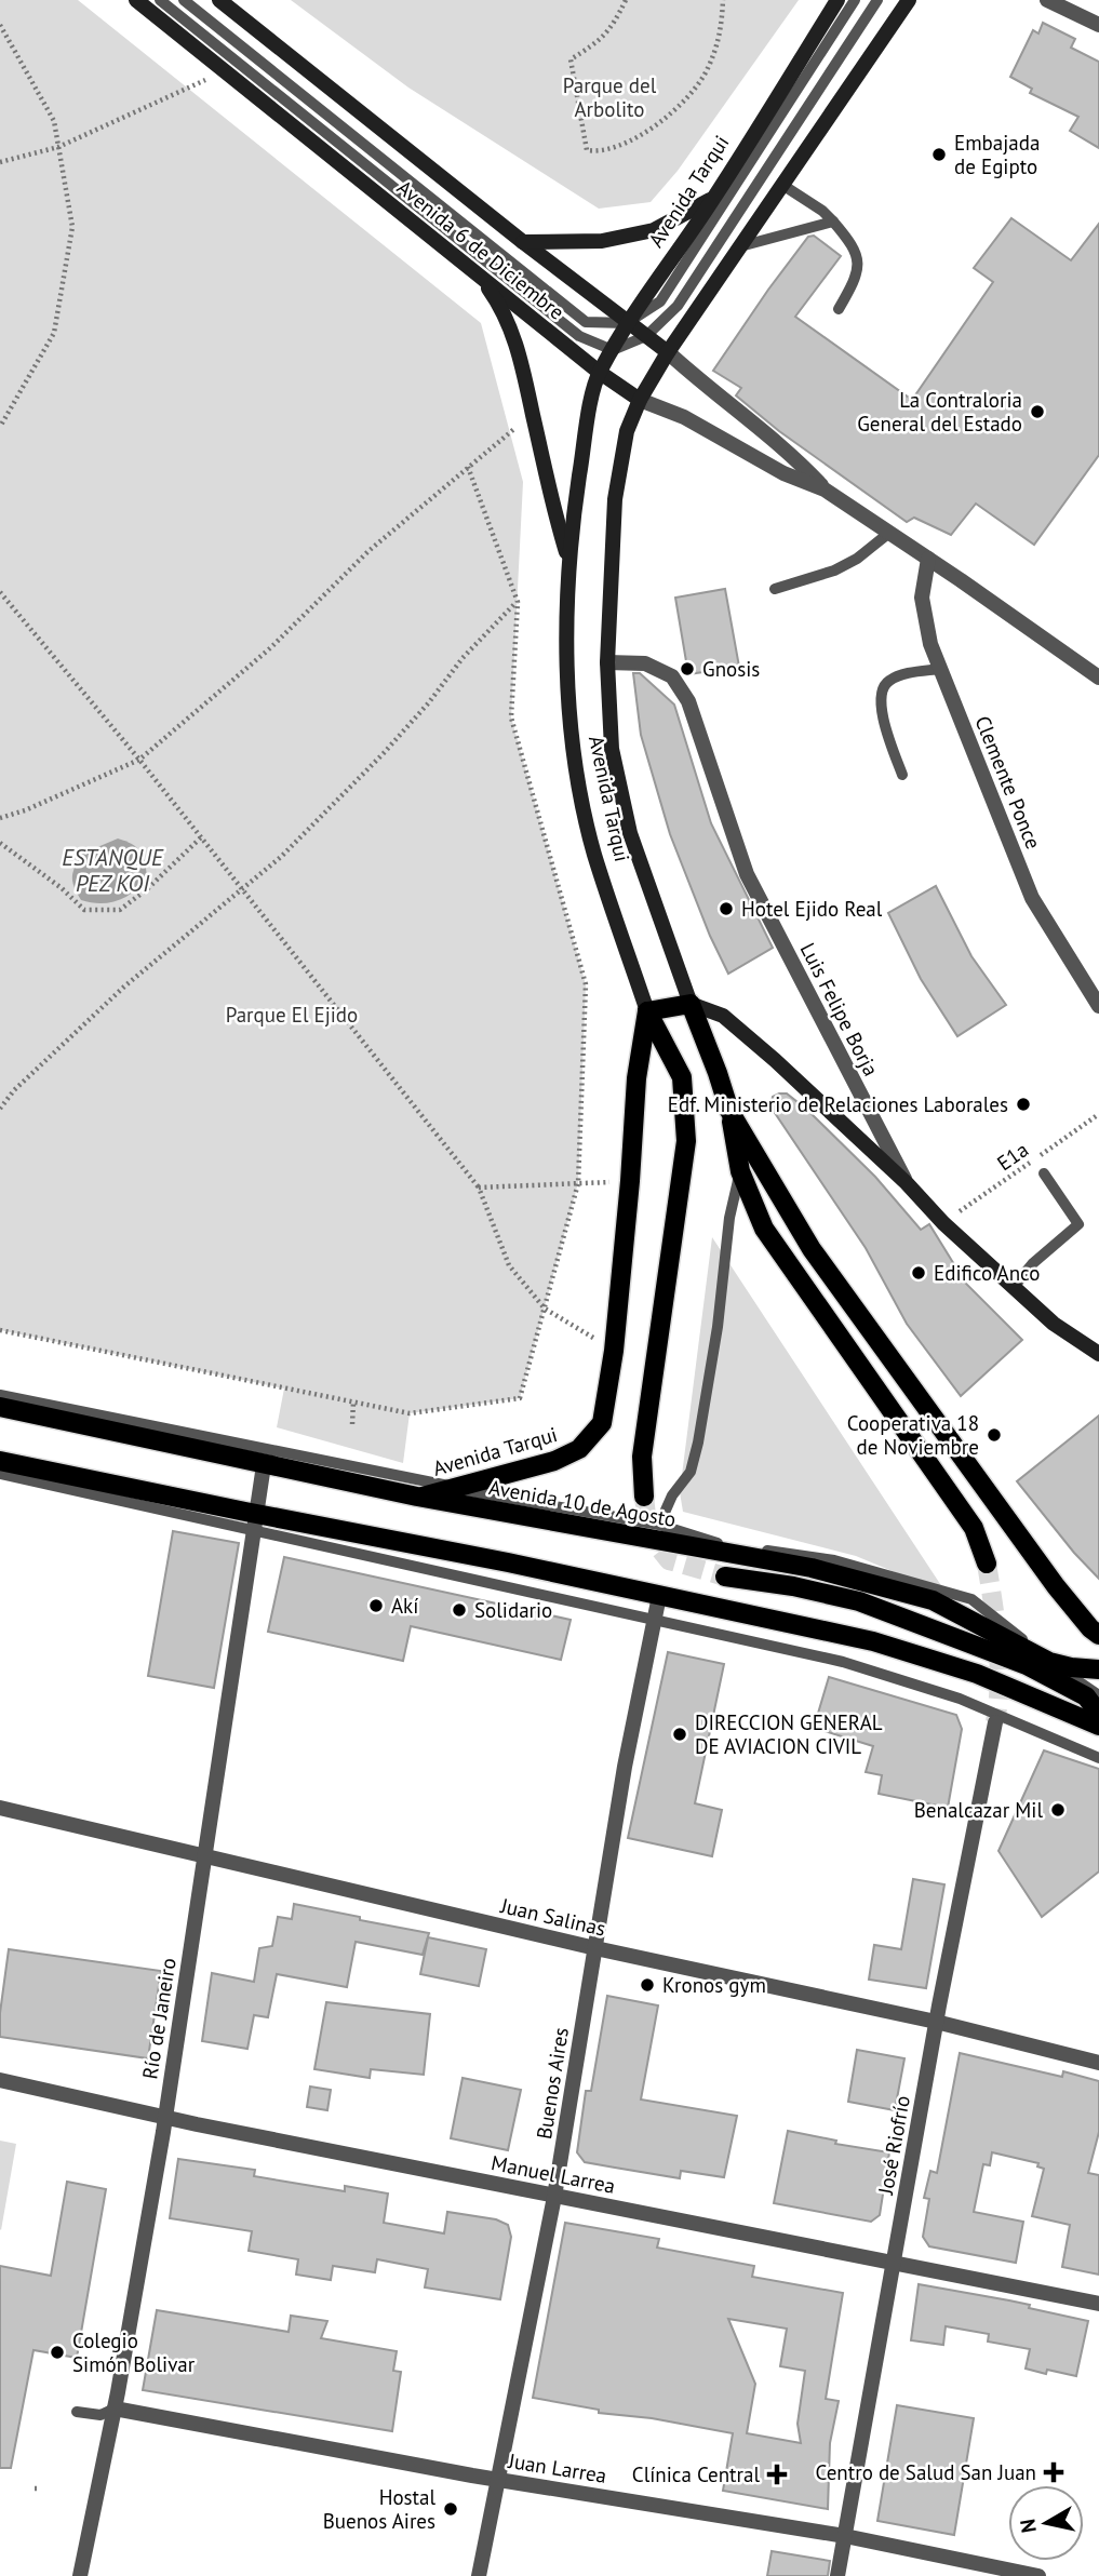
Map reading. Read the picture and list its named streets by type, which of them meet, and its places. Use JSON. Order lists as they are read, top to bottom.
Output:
{
  "streets": {
    "main road": [
      "Avenida Tarqui",
      "Avenida 6 de Diciembre",
      "Luis Felipe Borja",
      "Avenida 10 de Agosto"
    ],
    "street": [
      "Clemente Ponce",
      "Juan Salinas",
      "Río de Janeiro",
      "Buenos Aires",
      "José Riofrío",
      "Manuel Larrea",
      "Juan Larrea"
    ],
    "path": ["E1a"]
  },
  "crossings": [
    ["Avenida Tarqui", "Avenida 6 de Diciembre"],
    ["Avenida Tarqui", "Luis Felipe Borja"],
    ["Avenida Tarqui", "Avenida 10 de Agosto"],
    ["Avenida 6 de Diciembre", "Clemente Ponce"],
    ["Luis Felipe Borja", "E1a"],
    ["Avenida 10 de Agosto", "Río de Janeiro"],
    ["Juan Salinas", "Río de Janeiro"],
    ["Juan Salinas", "Buenos Aires"],
    ["Juan Salinas", "José Riofrío"],
    ["Río de Janeiro", "Manuel Larrea"],
    ["Río de Janeiro", "Juan Larrea"],
    ["Buenos Aires", "Manuel Larrea"],
    ["Buenos Aires", "Juan Larrea"],
    ["José Riofrío", "Manuel Larrea"],
    ["José Riofrío", "Juan Larrea"]
  ],
  "water": ["ESTANQUE PEZ KOI"],
  "parks": ["Parque del Arbolito", "Parque El Ejido"],
  "places": {
    "other": [
      "Embajada de Egipto",
      "La Contraloria General del Estado",
      "Gnosis",
      "Hotel Ejido Real",
      "Edf. Ministerio de Relaciones Laborales",
      "Edifico Anco",
      "Cooperativa 18 de Noviembre",
      "Akí",
      "Solidario",
      "DIRECCION GENERAL DE AVIACION CIVIL",
      "Benalcazar Mil",
      "Kronos gym",
      "Colegio Simón Bolivar",
      "Hostal Buenos Aires"
    ],
    "health": ["Centro de Salud San Juan", "Clínica Central"]
  },
  "north": "left"
}
